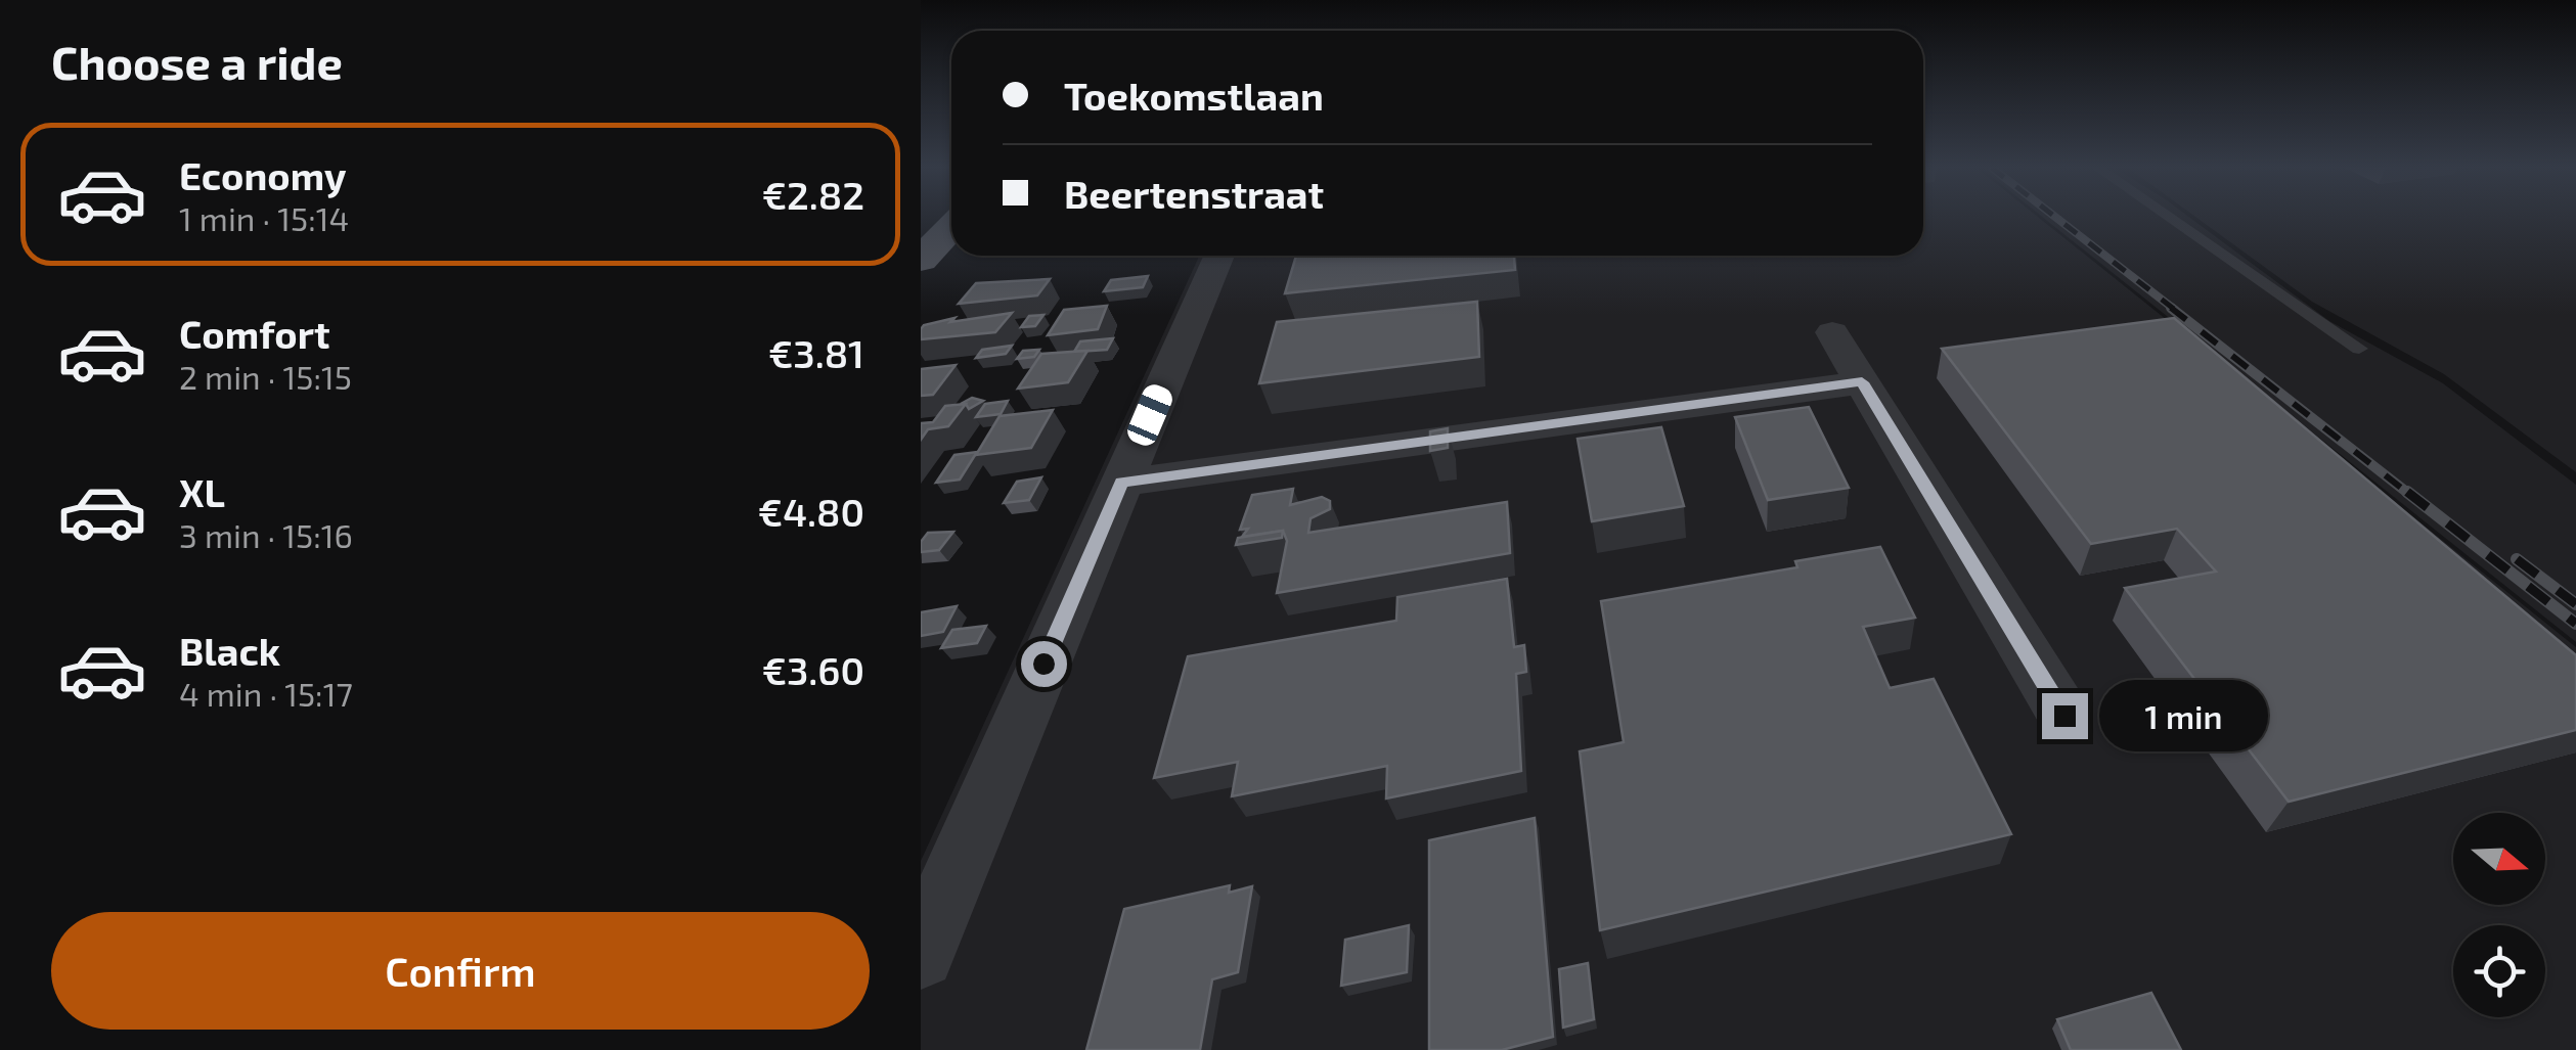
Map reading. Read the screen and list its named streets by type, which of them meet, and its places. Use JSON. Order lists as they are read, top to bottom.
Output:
{
  "north": "right",
  "page": {
    "heading": "Choose a ride",
    "banner": ["Toekomstlaan", "Beertenstraat"],
    "list": [
      {
        "name": "Economy",
        "note": "1 min · 15:14",
        "value": "€2.82"
      },
      {
        "name": "Comfort",
        "note": "2 min · 15:15",
        "value": "€3.81"
      },
      {
        "name": "XL",
        "note": "3 min · 15:16",
        "value": "€4.80"
      },
      {
        "name": "Black",
        "note": "4 min · 15:17",
        "value": "€3.60"
      }
    ],
    "bubble": "1 min",
    "buttons": "Confirm"
  }
}
